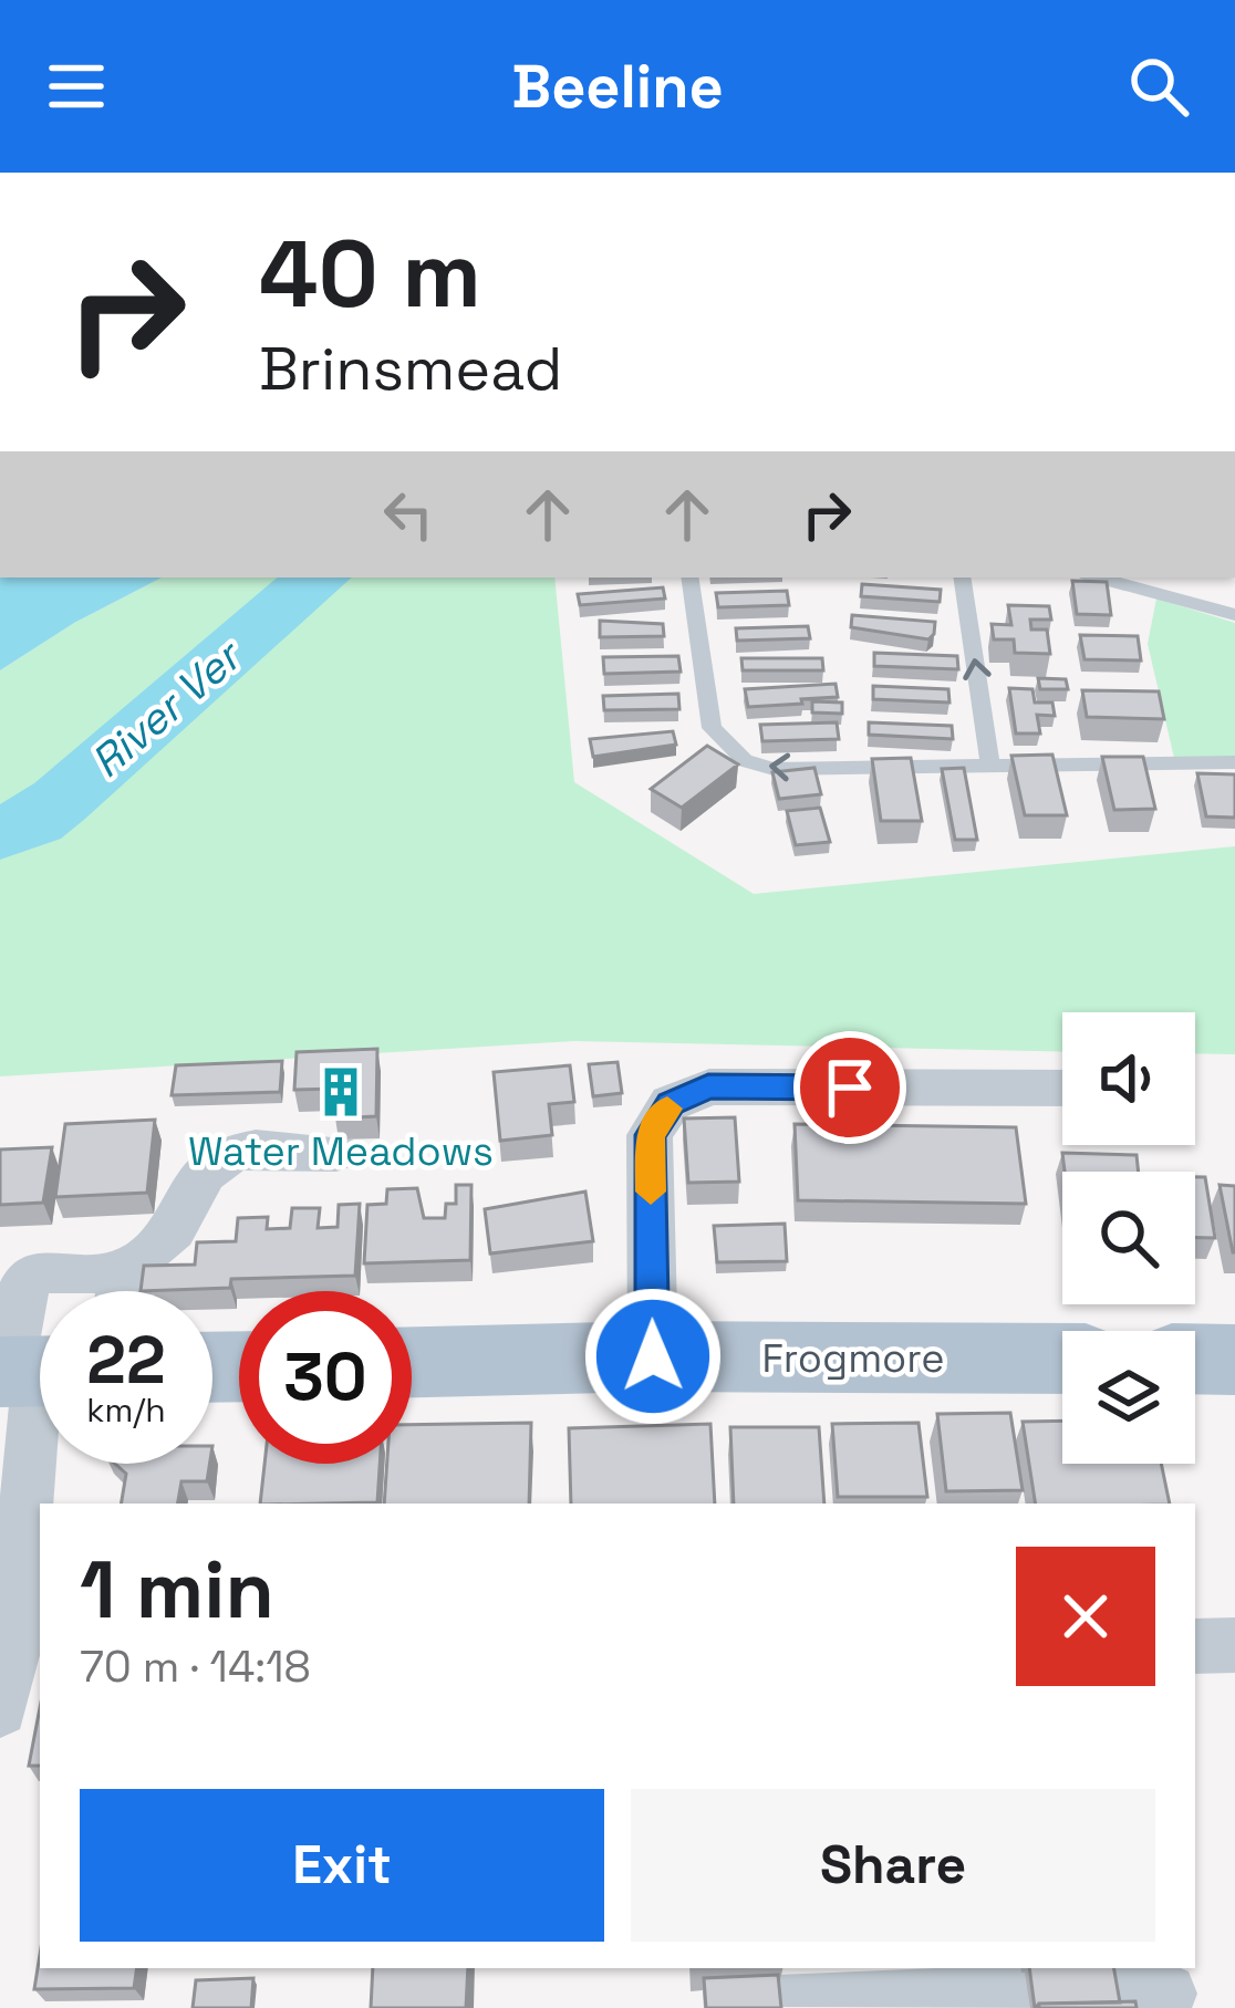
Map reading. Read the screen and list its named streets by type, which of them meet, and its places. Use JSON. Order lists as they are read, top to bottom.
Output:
{
  "streets": {
    "main road": ["Frogmore"]
  },
  "water": ["River Ver"],
  "places": {
    "building": ["Water Meadows"]
  },
  "page": {
    "header": "Beeline",
    "turn": ["40 m", "Brinsmead"],
    "speed": "22 km/h",
    "limit": "30",
    "heading": ["1 min", "70 m · 14:18"],
    "buttons": ["Exit", "Share"]
  }
}
